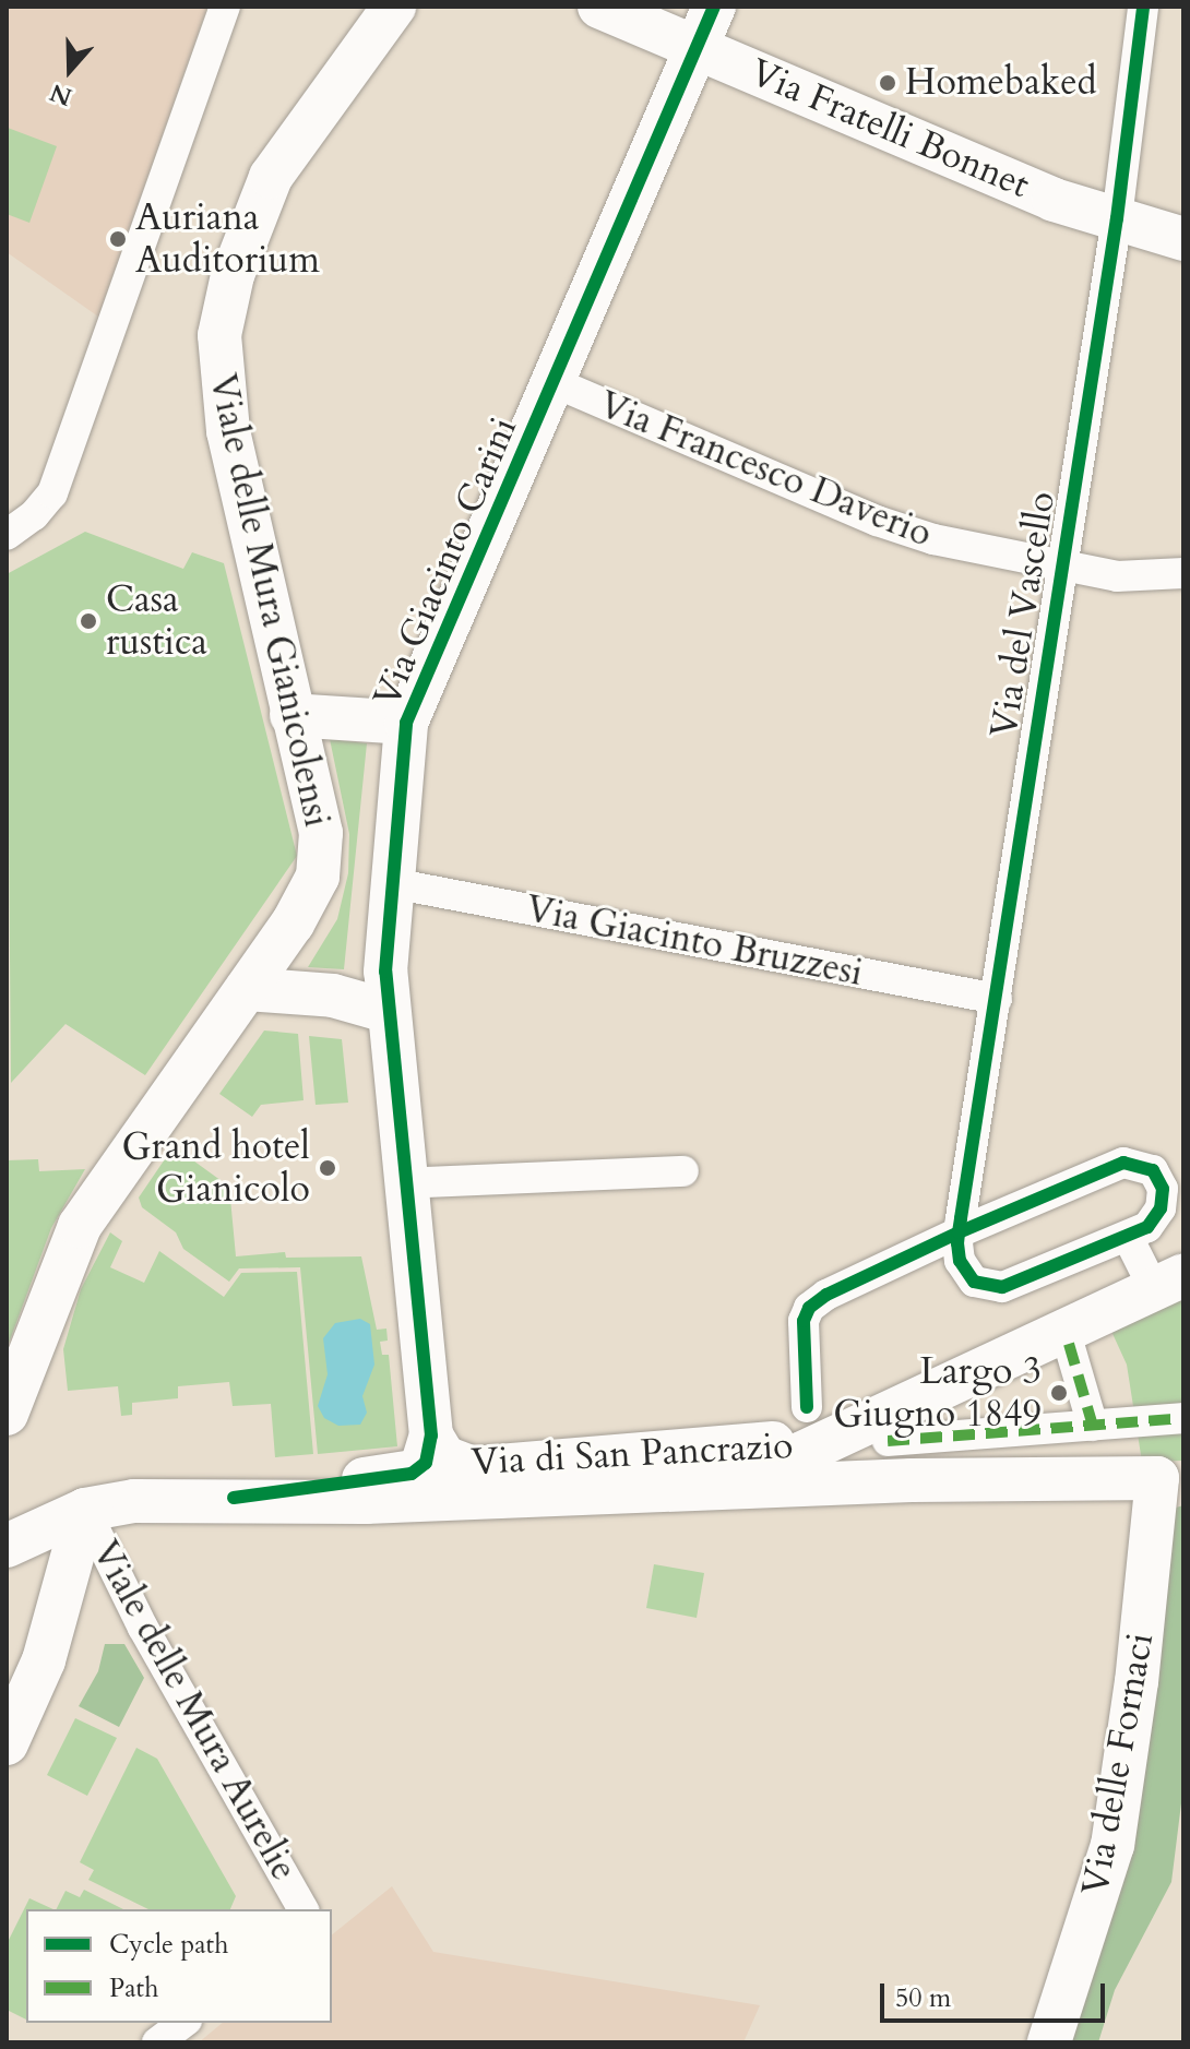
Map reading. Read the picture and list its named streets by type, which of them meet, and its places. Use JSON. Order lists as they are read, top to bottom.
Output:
{
  "streets": {
    "street": [
      "Via Fratelli Bonnet",
      "Via Francesco Daverio",
      "Via Giacinto Carini",
      "Viale delle Mura Gianicolensi",
      "Via del Vascello",
      "Via Giacinto Bruzzesi",
      "Via di San Pancrazio",
      "Viale delle Mura Aurelie",
      "Via delle Fornaci"
    ]
  },
  "crossings": [
    ["Via Fratelli Bonnet", "Via Giacinto Carini"],
    ["Via Fratelli Bonnet", "Via del Vascello"],
    ["Via Francesco Daverio", "Via Giacinto Carini"],
    ["Via Francesco Daverio", "Via del Vascello"],
    ["Via Giacinto Carini", "Via Giacinto Bruzzesi"],
    ["Via Giacinto Carini", "Via di San Pancrazio"],
    ["Via del Vascello", "Via Giacinto Bruzzesi"],
    ["Via del Vascello", "Via di San Pancrazio"],
    ["Via di San Pancrazio", "Viale delle Mura Aurelie"],
    ["Via di San Pancrazio", "Via delle Fornaci"]
  ],
  "places": [
    "Homebaked",
    "Auriana Auditorium",
    "Casa rustica",
    "Grand hotel Gianicolo",
    "Largo 3 Giugno 1849"
  ],
  "legend": ["Cycle path", "Path"],
  "scale_bar": "50 m",
  "north": "bottom"
}
